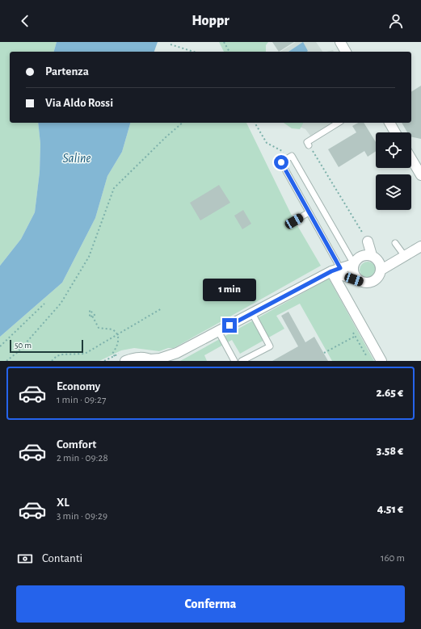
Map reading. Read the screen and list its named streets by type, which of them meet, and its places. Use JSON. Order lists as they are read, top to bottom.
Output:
{
  "water": ["Saline"],
  "scale_bar": "50 m",
  "page": {
    "header": "Hoppr",
    "banner": ["Partenza", "Via Aldo Rossi"],
    "bubble": "1 min",
    "scale": "50 m",
    "list": [
      {
        "name": "Economy",
        "note": "1 min · 09:27",
        "value": "2.65 €"
      },
      {
        "name": "Comfort",
        "note": "2 min · 09:28",
        "value": "3.58 €"
      },
      {
        "name": "XL",
        "note": "3 min · 09:29",
        "value": "4.51 €"
      }
    ],
    "pay": ["Contanti", "160 m"],
    "buttons": "Conferma"
  }
}
